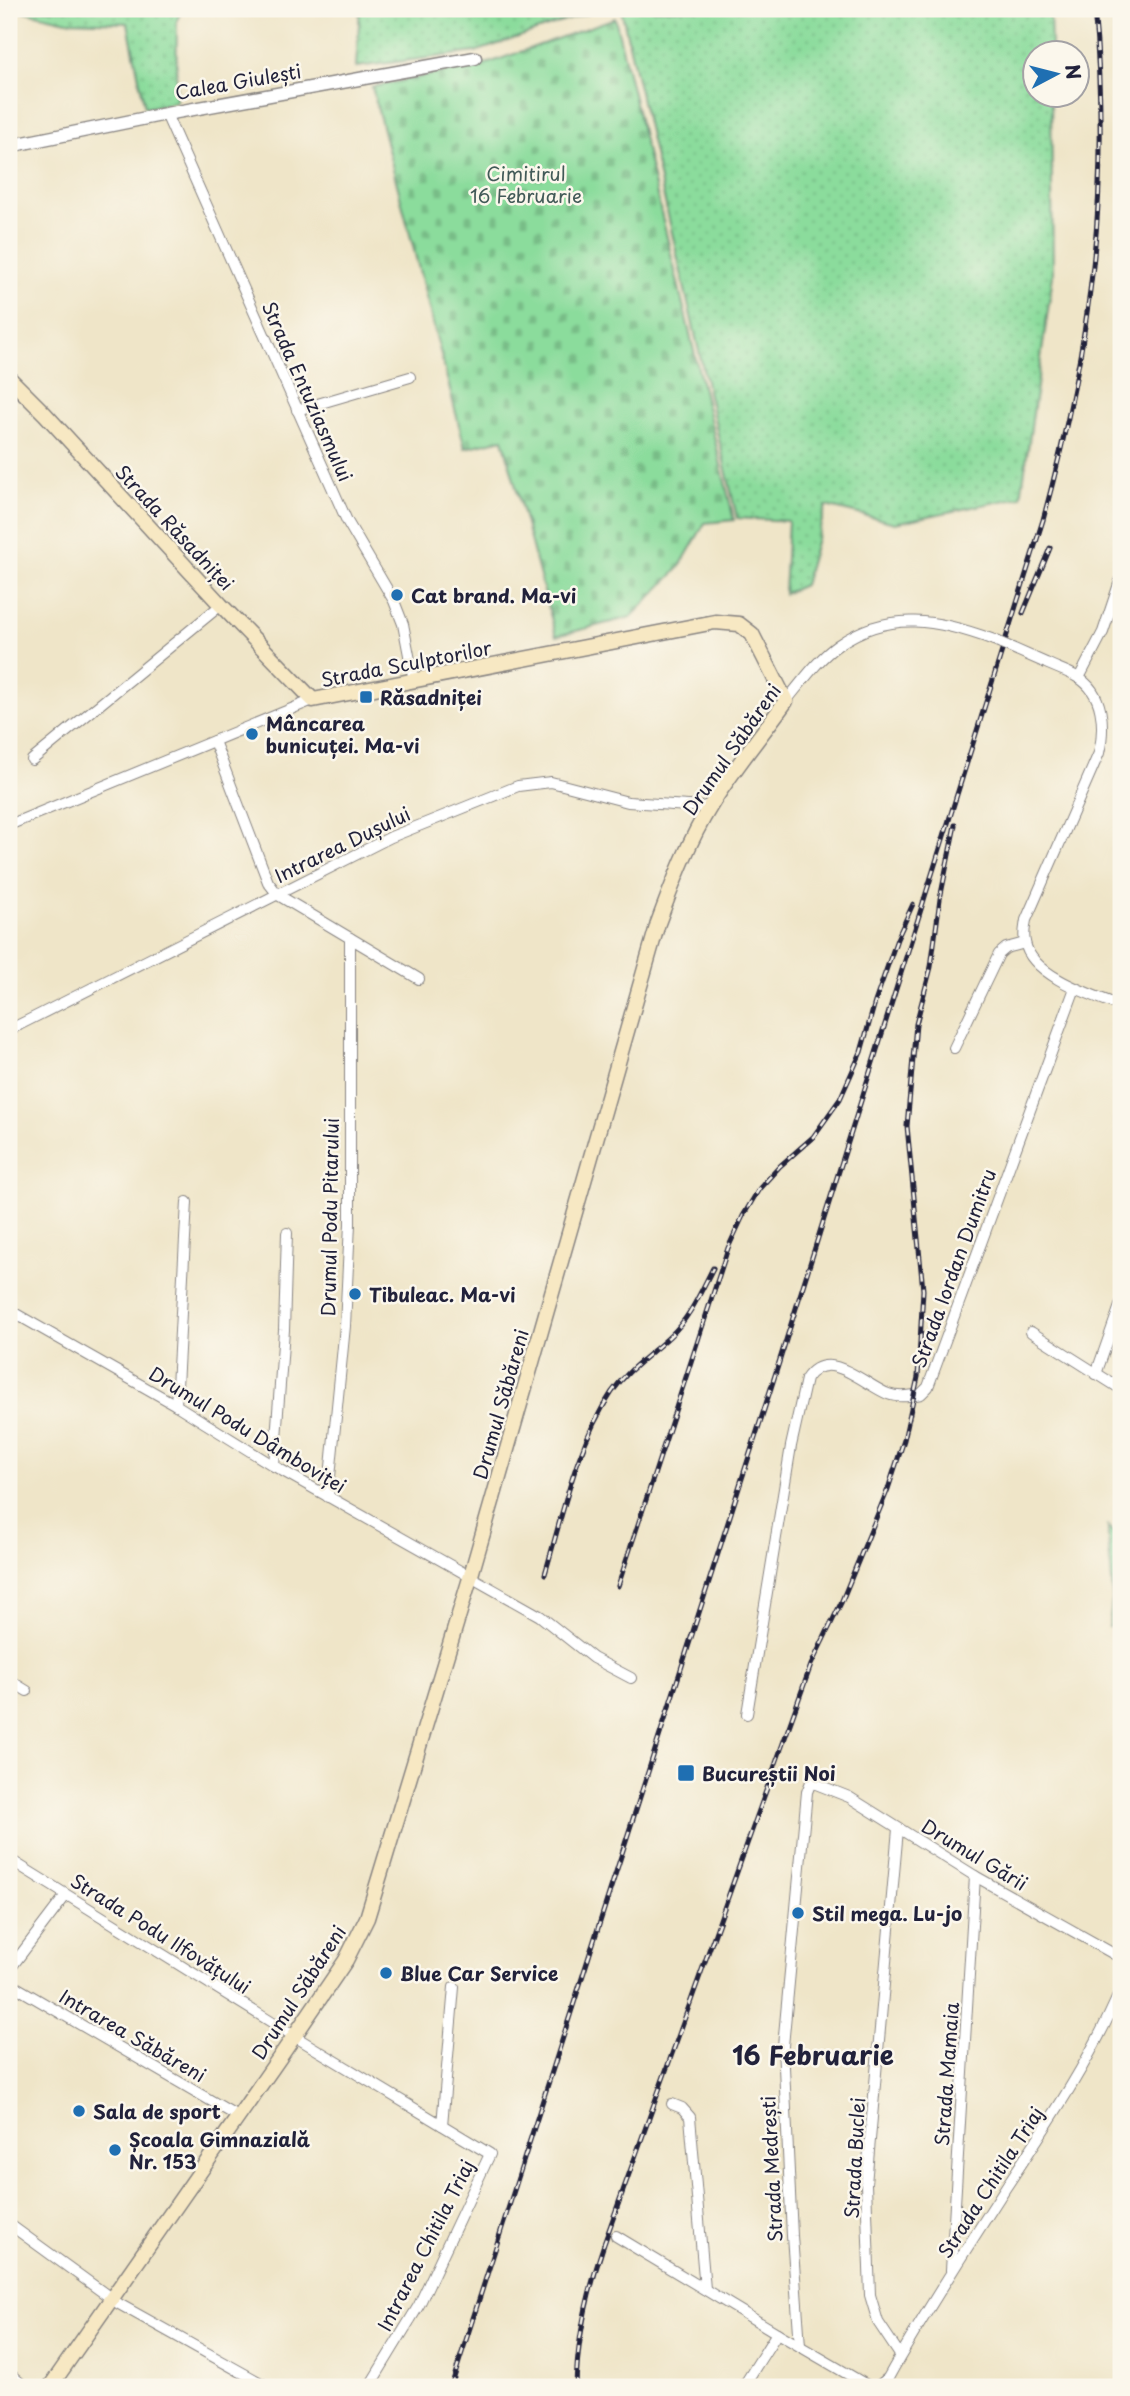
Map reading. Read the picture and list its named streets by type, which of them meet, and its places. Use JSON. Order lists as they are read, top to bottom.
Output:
{
  "streets": {
    "main road": ["Strada Răsadniței", "Strada Sculptorilor", "Drumul Săbăreni"],
    "street": [
      "Calea Giulești",
      "Strada Entuziasmului",
      "Intrarea Dușului",
      "Drumul Podu Pitarului",
      "Strada Iordan Dumitru",
      "Drumul Podu Dâmboviței",
      "Drumul Gării",
      "Strada Podu Ilfovățului",
      "Intrarea Săbăreni",
      "Strada Mamaia",
      "Strada Buclei",
      "Strada Medrești",
      "Strada Chitila Triaj",
      "Intrarea Chitila Triaj"
    ]
  },
  "crossings": [
    ["Calea Giulești", "Strada Entuziasmului"],
    ["Strada Entuziasmului", "Strada Sculptorilor"],
    ["Strada Răsadniței", "Strada Sculptorilor"],
    ["Strada Sculptorilor", "Drumul Săbăreni"],
    ["Drumul Săbăreni", "Intrarea Dușului"],
    ["Drumul Săbăreni", "Drumul Podu Dâmboviței"],
    ["Drumul Săbăreni", "Strada Podu Ilfovățului"],
    ["Drumul Săbăreni", "Intrarea Săbăreni"],
    ["Drumul Podu Pitarului", "Drumul Podu Dâmboviței"],
    ["Drumul Gării", "Strada Mamaia"],
    ["Drumul Gării", "Strada Buclei"],
    ["Drumul Gării", "Strada Medrești"],
    ["Strada Podu Ilfovățului", "Intrarea Chitila Triaj"],
    ["Strada Mamaia", "Strada Chitila Triaj"],
    ["Strada Buclei", "Strada Chitila Triaj"]
  ],
  "districts": ["16 Februarie"],
  "parks": ["Cimitirul 16 Februarie"],
  "places": {
    "other": [
      "Cat brand. Ma-vi",
      "Mâncarea bunicuței. Ma-vi",
      "Tibuleac. Ma-vi",
      "Stil mega. Lu-jo",
      "Blue Car Service",
      "Sala de sport",
      "Școala Gimnazială Nr. 153"
    ],
    "transit": ["Răsadniței", "Bucureștii Noi"]
  },
  "north": "right"
}
